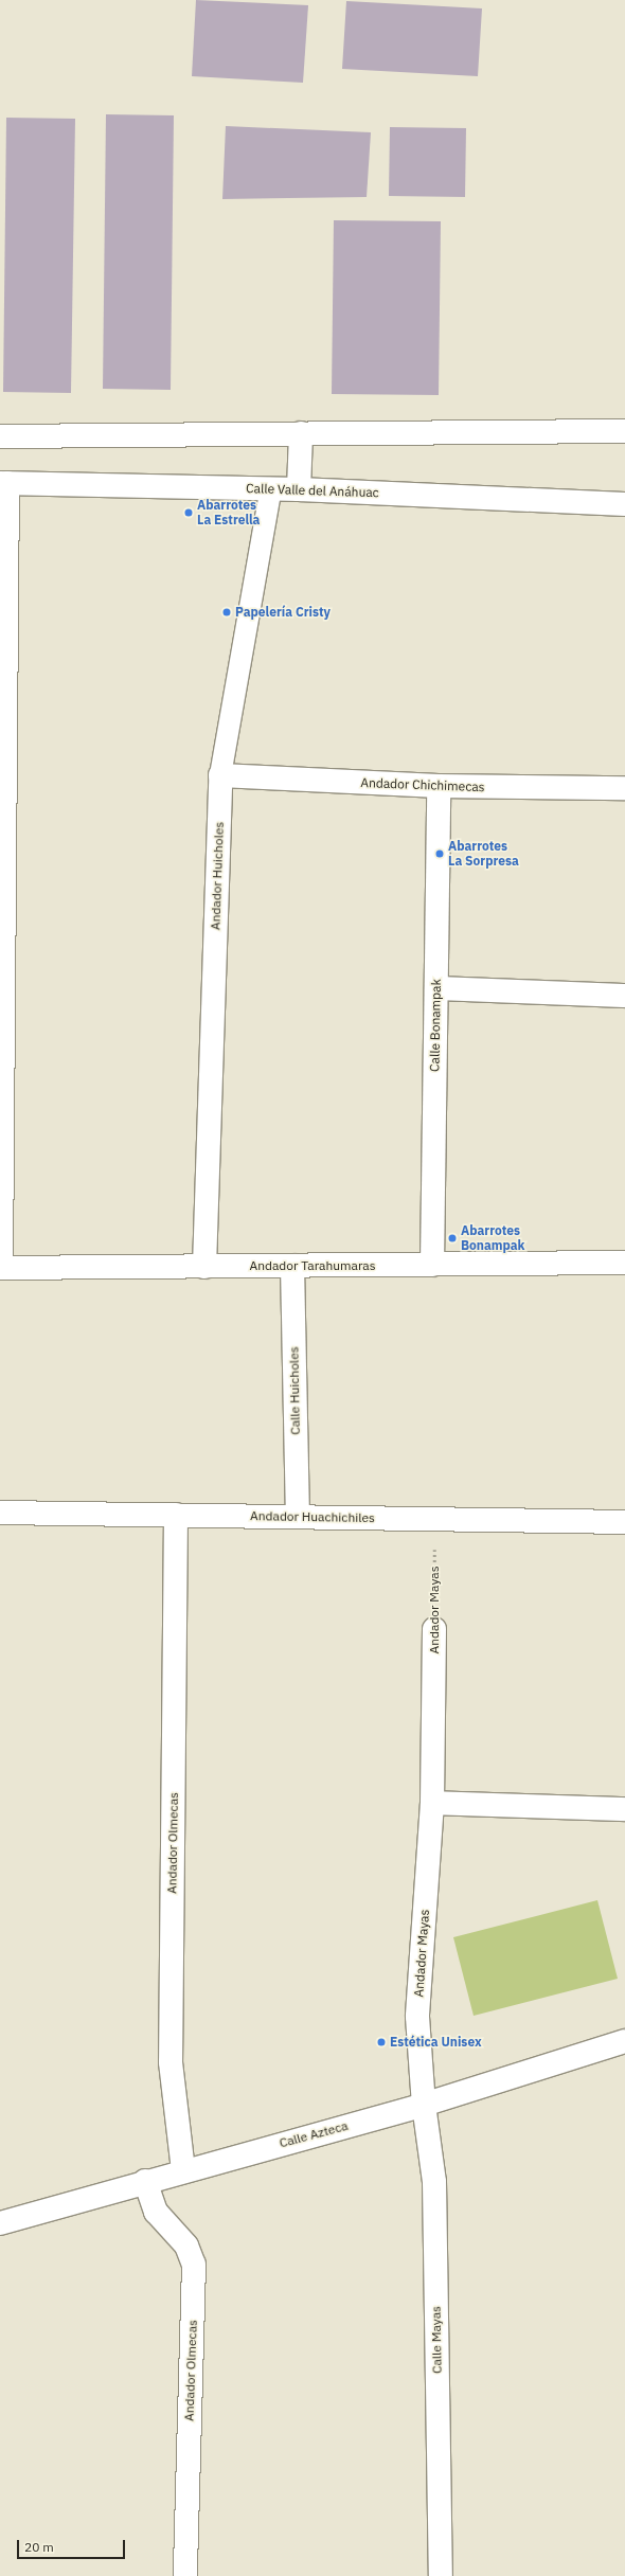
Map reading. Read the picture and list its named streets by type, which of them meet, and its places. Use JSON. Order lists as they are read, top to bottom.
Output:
{
  "streets": {
    "street": [
      "Calle Valle del Anáhuac",
      "Andador Chichimecas",
      "Andador Huicholes",
      "Calle Bonampak",
      "Andador Tarahumaras",
      "Calle Huicholes",
      "Andador Huachichiles",
      "Andador Mayas",
      "Andador Olmecas",
      "Calle Azteca",
      "Calle Mayas"
    ]
  },
  "crossings": [
    ["Calle Valle del Anáhuac", "Andador Huicholes"],
    ["Andador Chichimecas", "Andador Huicholes"],
    ["Andador Chichimecas", "Calle Bonampak"],
    ["Andador Huicholes", "Andador Tarahumaras"],
    ["Calle Bonampak", "Andador Tarahumaras"],
    ["Andador Tarahumaras", "Calle Huicholes"],
    ["Calle Huicholes", "Andador Huachichiles"],
    ["Andador Huachichiles", "Andador Mayas"],
    ["Andador Huachichiles", "Andador Olmecas"],
    ["Andador Mayas", "Calle Azteca"],
    ["Andador Mayas", "Calle Mayas"],
    ["Andador Olmecas", "Calle Azteca"],
    ["Calle Azteca", "Calle Mayas"]
  ],
  "places": [
    "Abarrotes La Estrella",
    "Papelería Cristy",
    "Abarrotes La Sorpresa",
    "Abarrotes Bonampak",
    "Estética Unisex"
  ],
  "scale_bar": "20 m"
}
